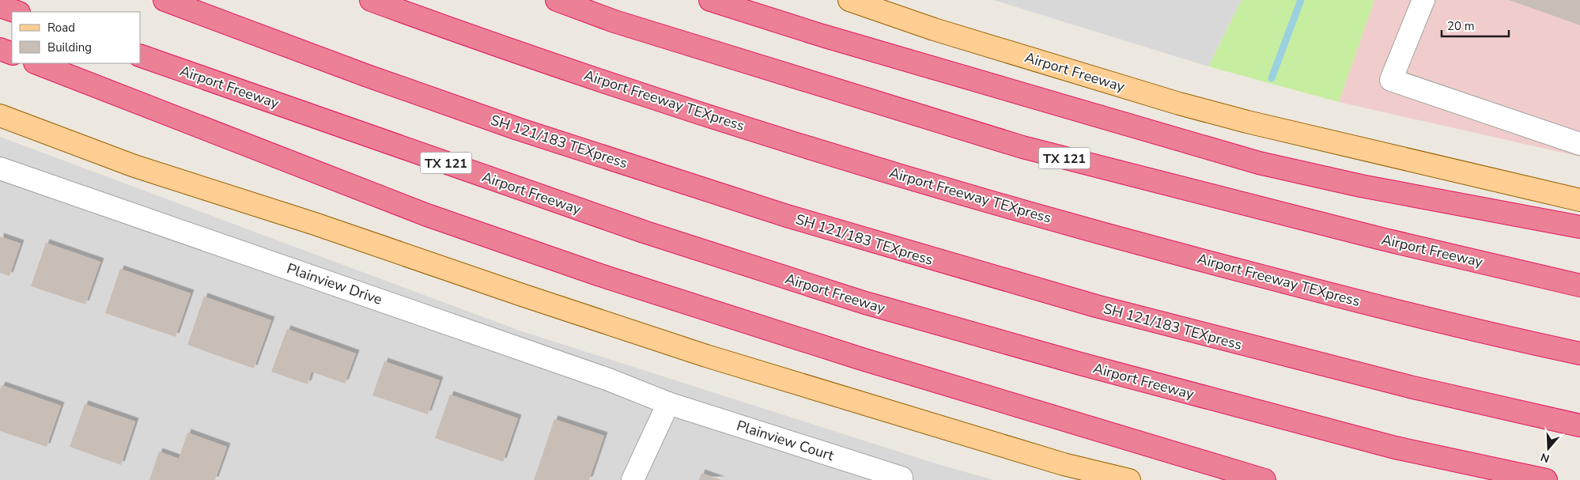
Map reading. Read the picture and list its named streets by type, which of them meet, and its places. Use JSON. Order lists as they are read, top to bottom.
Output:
{
  "streets": {
    "highway": [
      "Airport Freeway",
      "Airport Freeway TEXpress",
      "SH 121/183 TEXpress",
      "TX 121"
    ],
    "street": ["Plainview Drive", "Plainview Court"]
  },
  "crossings": [
    ["Plainview Drive", "Plainview Court"]
  ],
  "legend": ["Road", "Building"],
  "scale_bar": "20 m",
  "north": "bottom"
}
